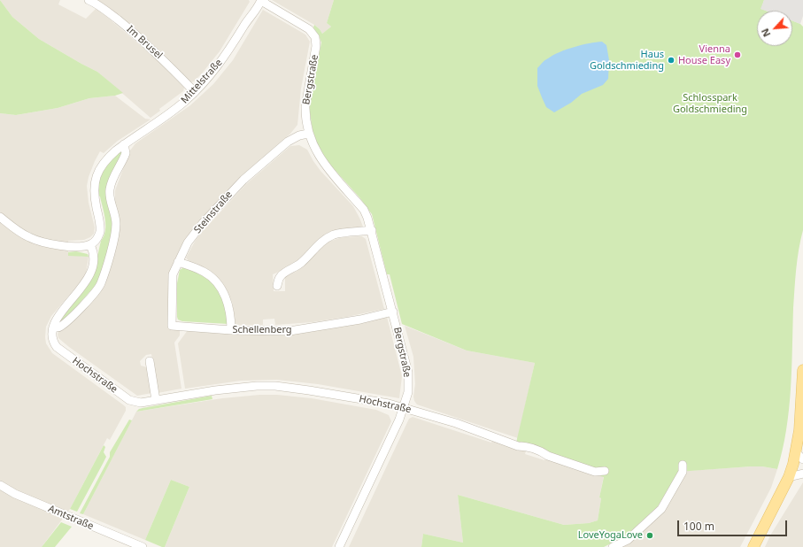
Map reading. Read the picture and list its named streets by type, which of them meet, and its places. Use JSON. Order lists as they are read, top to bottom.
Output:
{
  "streets": {
    "street": [
      "Im Brusel",
      "Bergstraße",
      "Mittelstraße",
      "Steinstraße",
      "Schellenberg",
      "Hochstraße",
      "Amtstraße"
    ]
  },
  "crossings": [
    ["Im Brusel", "Mittelstraße"],
    ["Bergstraße", "Mittelstraße"],
    ["Bergstraße", "Steinstraße"],
    ["Bergstraße", "Schellenberg"],
    ["Bergstraße", "Hochstraße"],
    ["Steinstraße", "Schellenberg"]
  ],
  "parks": ["Schlosspark Goldschmieding"],
  "places": ["Vienna House Easy", "Haus Goldschmieding", "LoveYogaLove"],
  "scale_bar": "100 m",
  "north": "bottom left"
}
